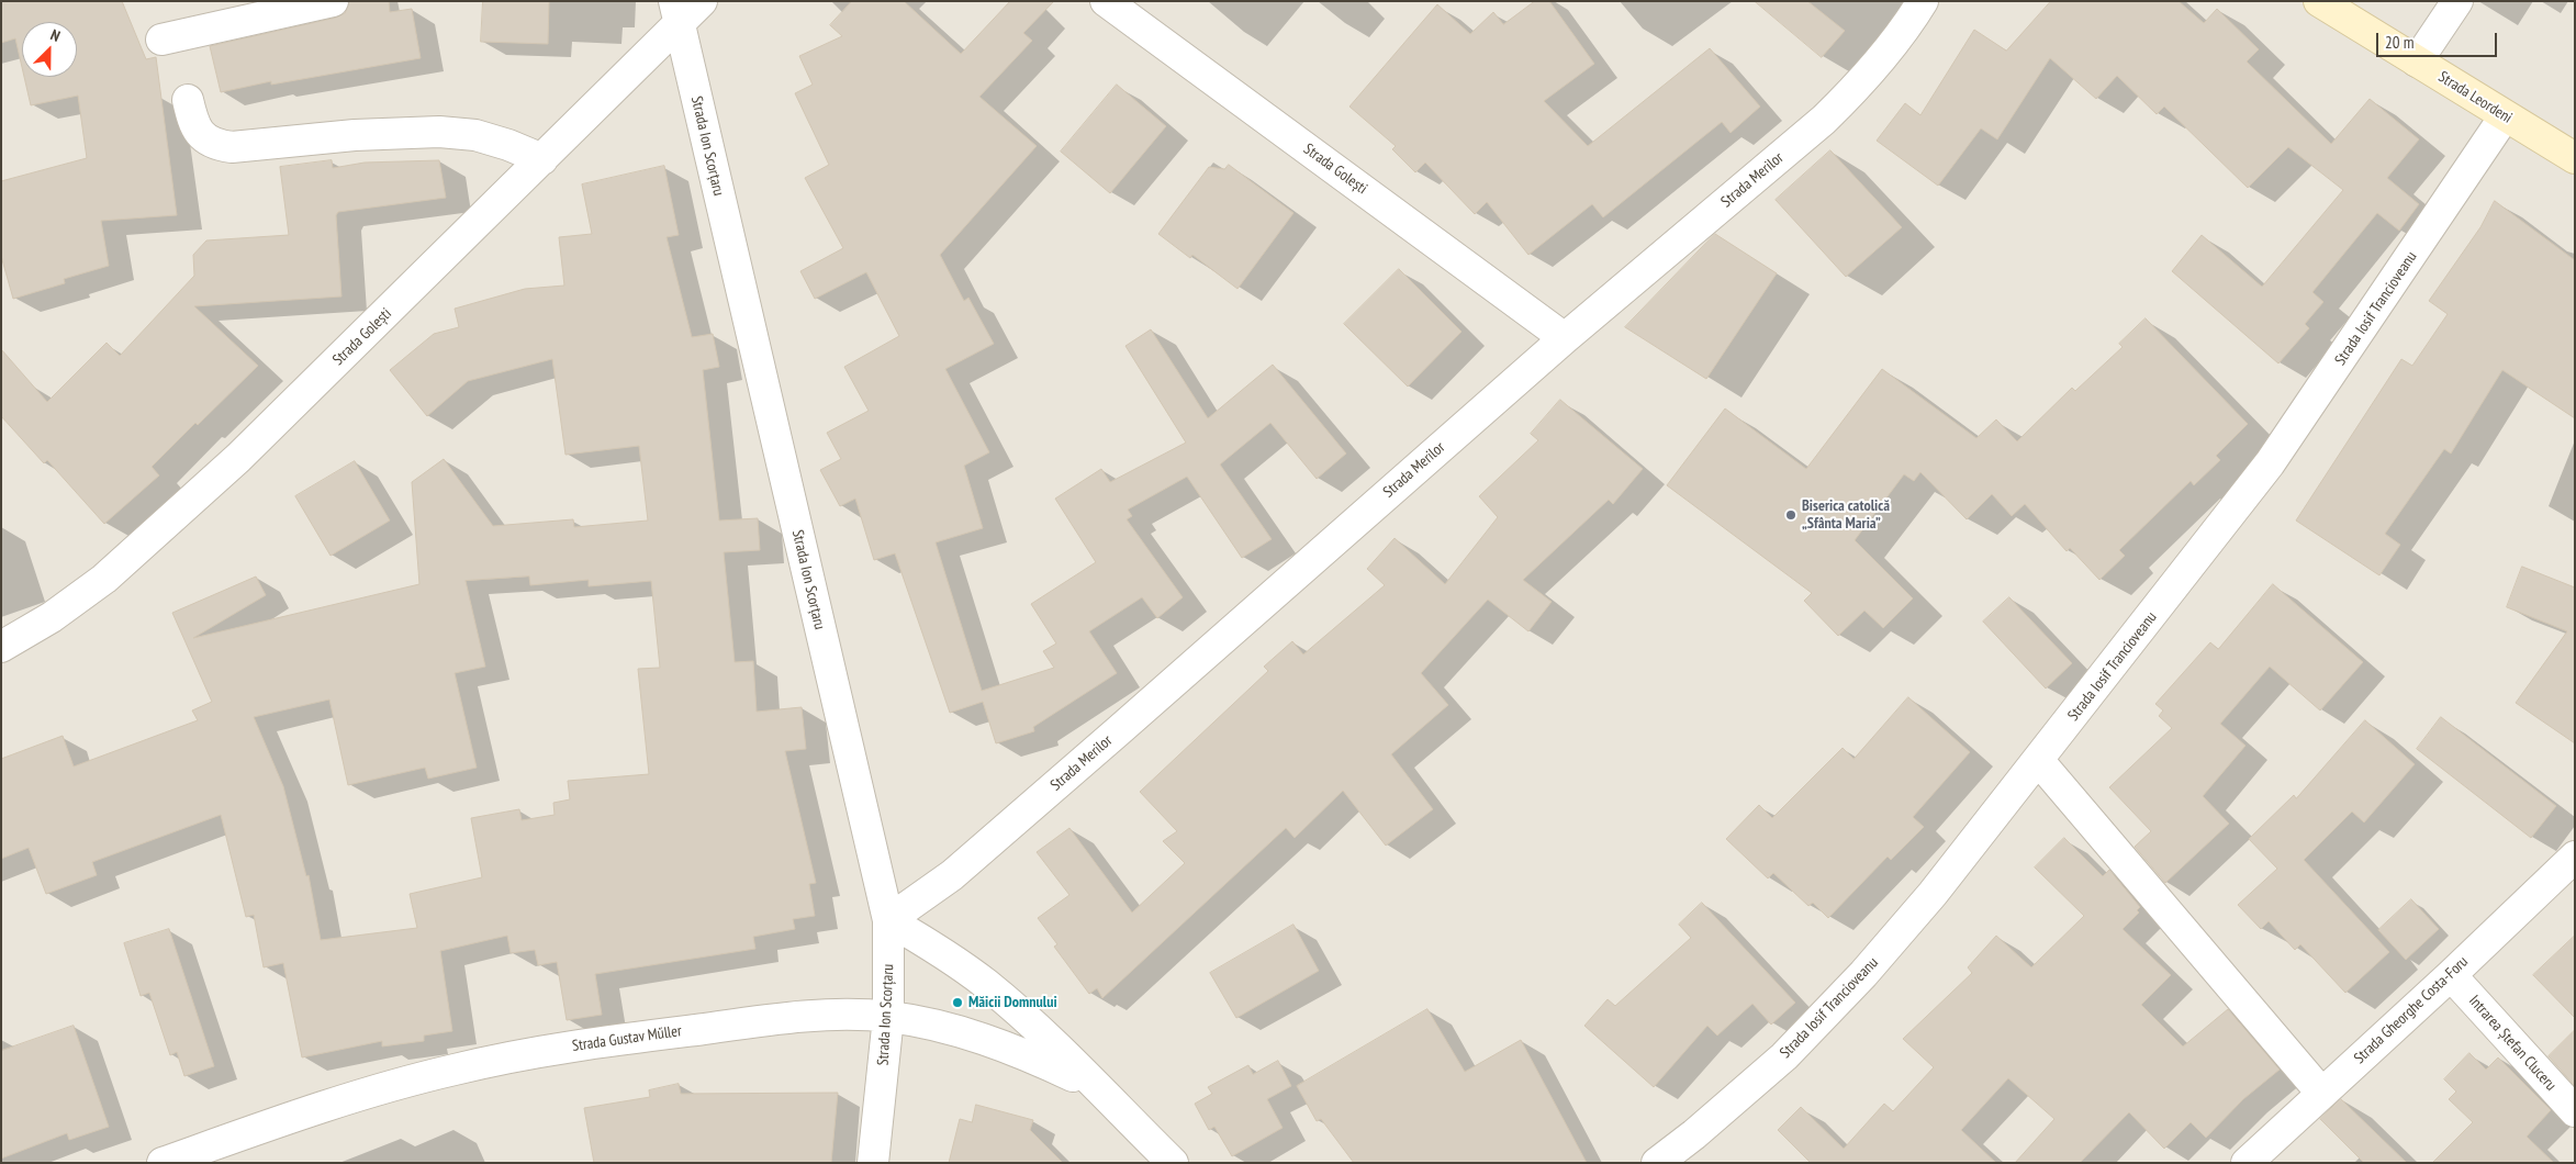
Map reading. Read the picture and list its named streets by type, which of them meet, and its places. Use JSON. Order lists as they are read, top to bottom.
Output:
{
  "streets": {
    "main road": ["Strada Leordeni"],
    "street": [
      "Strada Ion Scorțaru",
      "Strada Golești",
      "Strada Merilor",
      "Strada Iosif Trancioveanu",
      "Strada Gheorghe Costa-Foru",
      "Strada Gustav Műller",
      "Intrarea Ștefan Cluceru"
    ]
  },
  "crossings": [
    ["Strada Leordeni", "Strada Iosif Trancioveanu"],
    ["Strada Ion Scorțaru", "Strada Golești"],
    ["Strada Ion Scorțaru", "Strada Merilor"],
    ["Strada Ion Scorțaru", "Strada Gustav Műller"],
    ["Strada Golești", "Strada Merilor"],
    ["Strada Merilor", "Strada Gustav Műller"],
    ["Strada Gheorghe Costa-Foru", "Intrarea Ștefan Cluceru"]
  ],
  "places": ["Biserica catolică „Sfânta Maria”", "Măicii Domnului"],
  "scale_bar": "20 m",
  "north": "top right"
}
